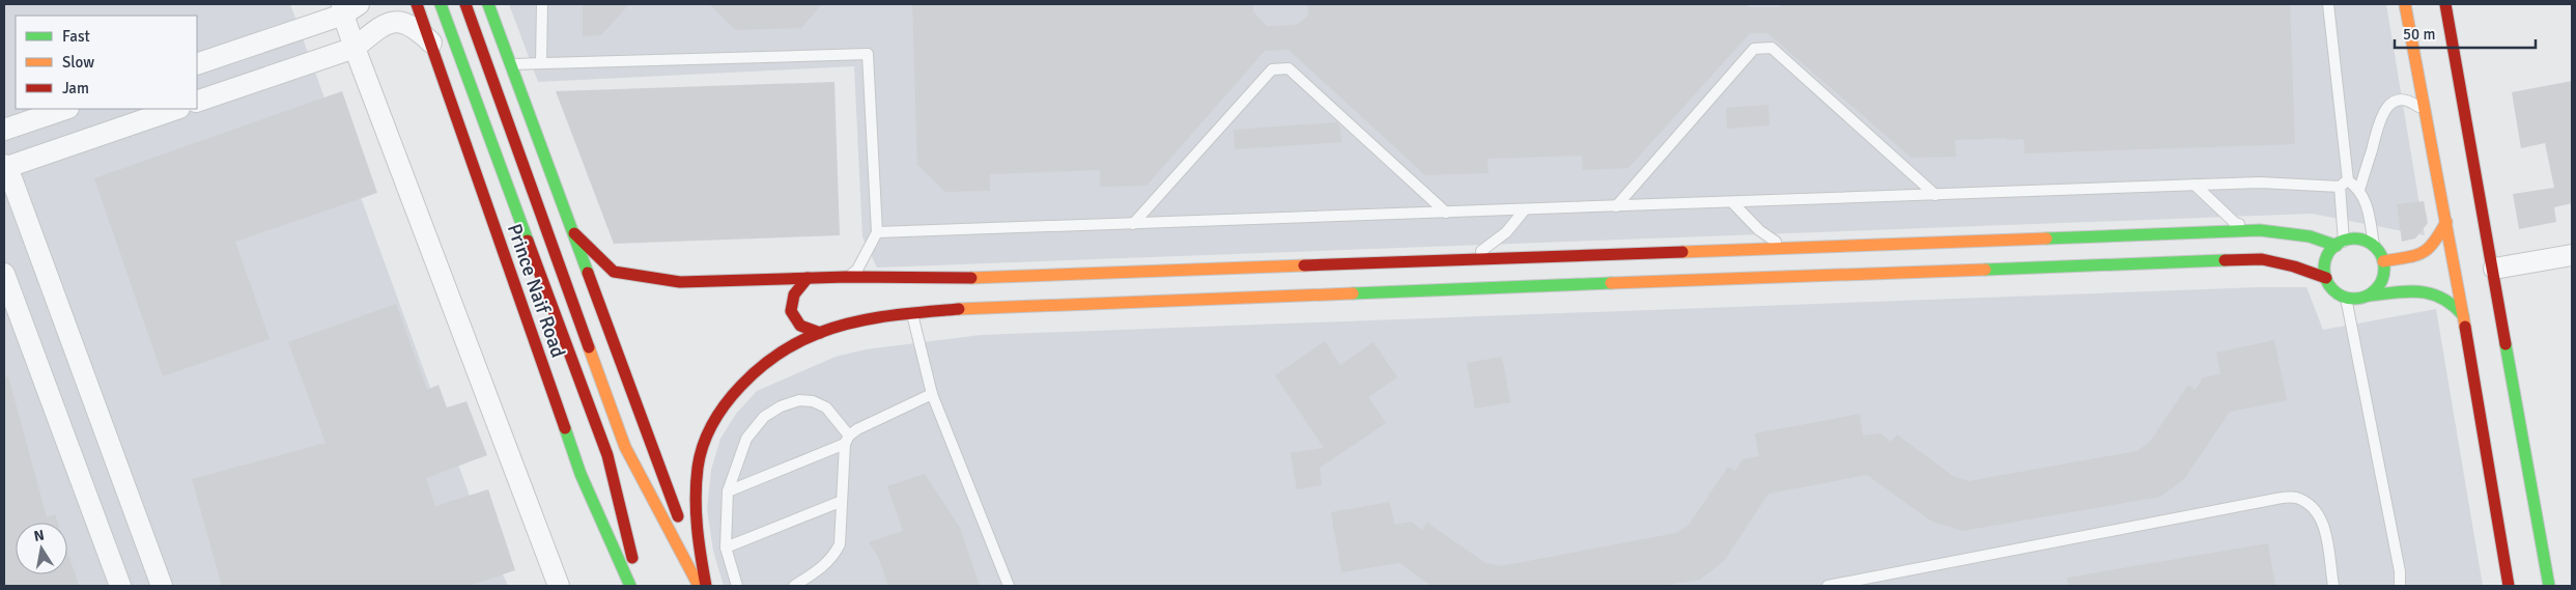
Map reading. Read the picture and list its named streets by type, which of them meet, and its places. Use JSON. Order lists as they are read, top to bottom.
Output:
{
  "streets": {
    "street": ["Prince Naif Road"]
  },
  "legend": ["Fast", "Slow", "Jam"],
  "scale_bar": "50 m",
  "north": "top"
}
